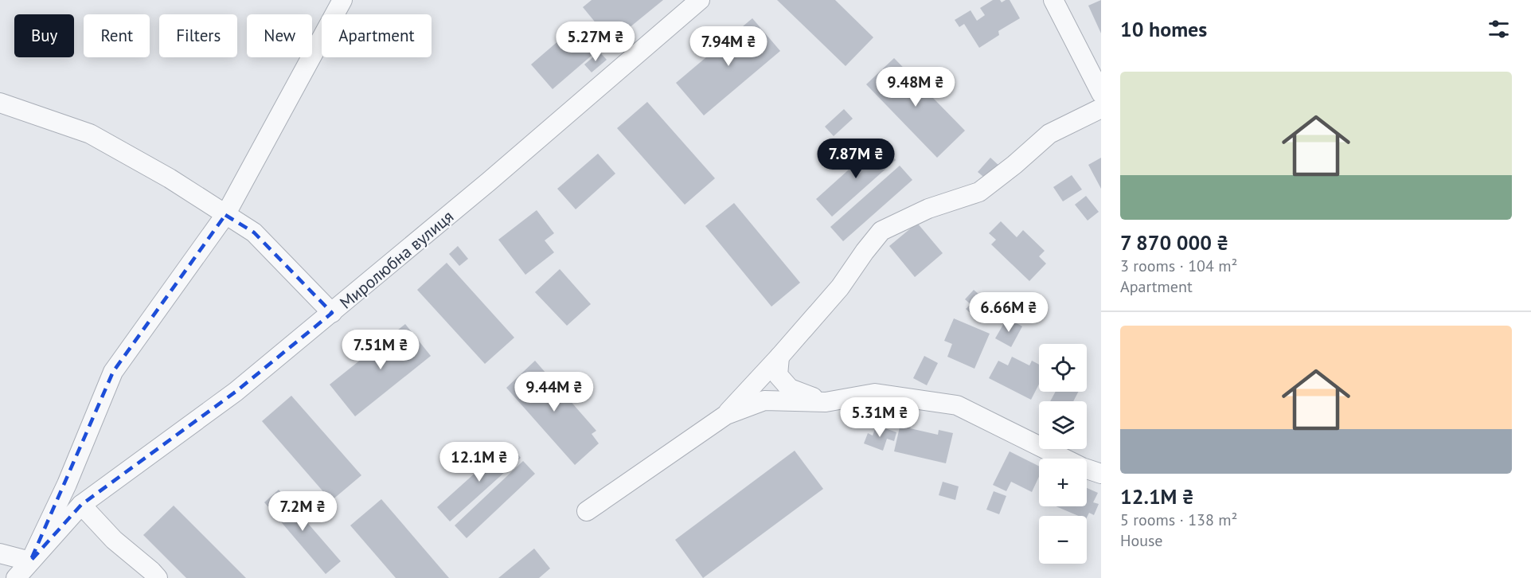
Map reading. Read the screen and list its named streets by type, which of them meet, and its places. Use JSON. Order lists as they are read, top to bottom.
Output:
{
  "streets": {
    "street": ["Миролюбна вулиця"]
  },
  "page": {
    "heading": "10 homes",
    "chip": [
      "Buy",
      "Rent",
      "Filters",
      "New",
      "Apartment"
    ],
    "price": [
      "5.27M ₴",
      "7.94M ₴",
      "9.48M ₴",
      "7.87M ₴",
      "6.66M ₴",
      "7.51M ₴",
      "9.44M ₴",
      "5.31M ₴",
      "12.1M ₴",
      "7.2M ₴"
    ],
    "list": [
      {
        "name": "7 870 000 ₴",
        "note": "3 rooms · 104 m² · Apartment"
      },
      {
        "name": "12.1M ₴",
        "note": "5 rooms · 138 m² · House"
      }
    ],
    "map_buttons": ["+", "−"]
  }
}
